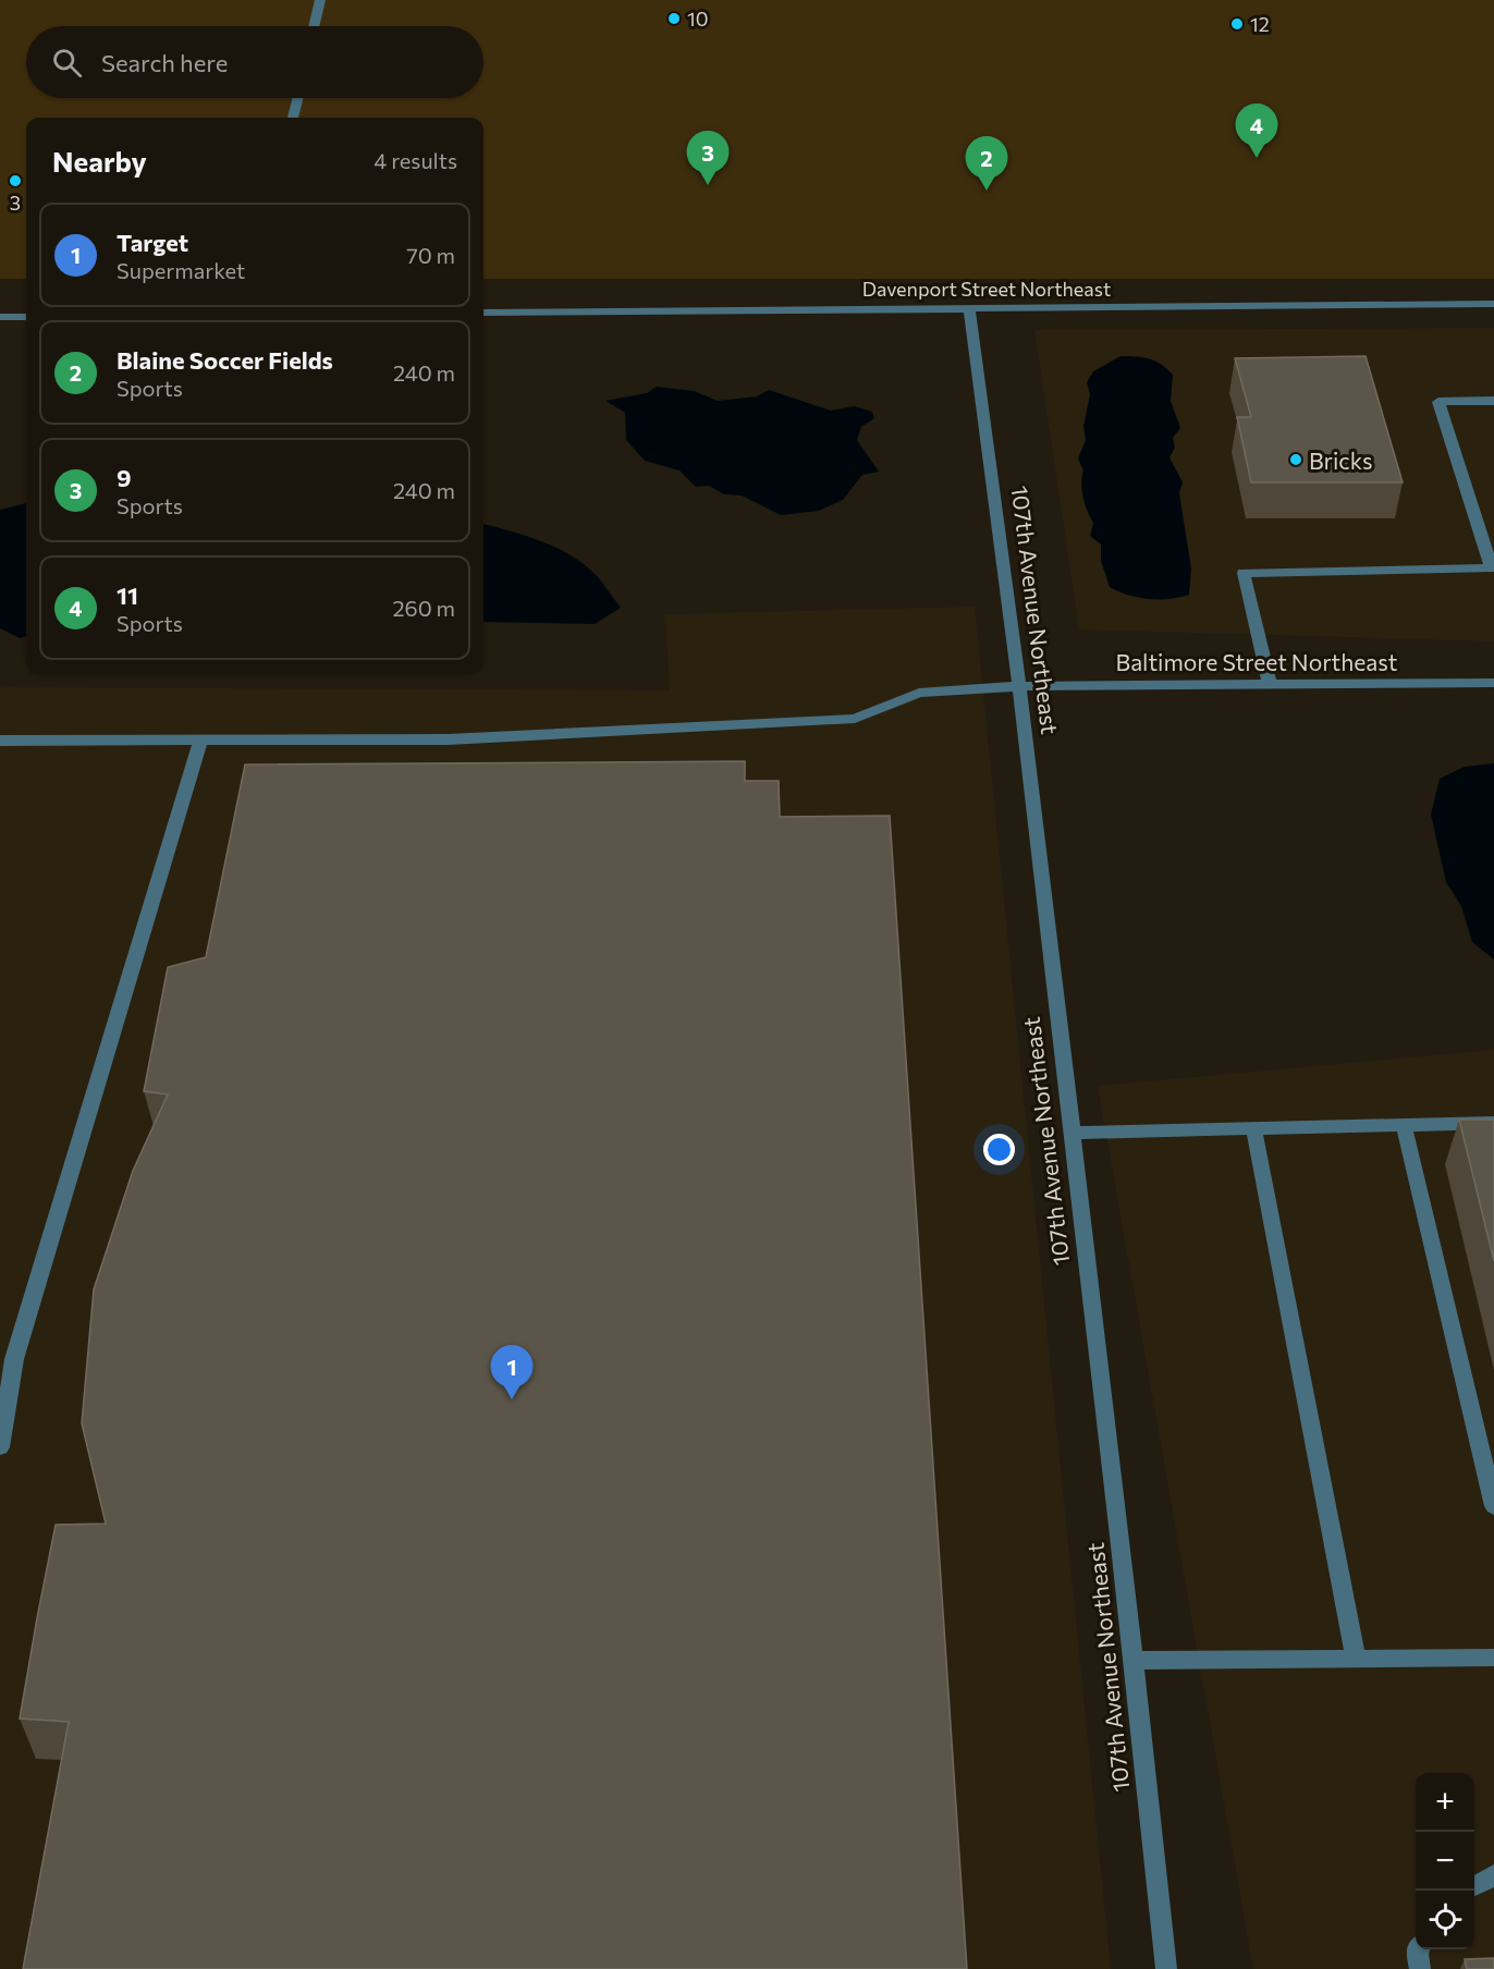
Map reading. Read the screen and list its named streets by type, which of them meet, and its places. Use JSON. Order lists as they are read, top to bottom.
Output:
{
  "streets": {
    "street": ["Davenport Street Northeast", "107th Avenue Northeast", "Baltimore Street Northeast"]
  },
  "crossings": [
    ["Davenport Street Northeast", "107th Avenue Northeast"],
    ["107th Avenue Northeast", "Baltimore Street Northeast"]
  ],
  "places": [
    "10",
    "12",
    "3",
    "Bricks"
  ],
  "page": {
    "search": "Search here",
    "pins": [
      "4",
      "3",
      "2",
      "1"
    ],
    "heading": ["Nearby", "4 results"],
    "list": [
      {
        "mark": "1",
        "name": "Target",
        "note": "Supermarket",
        "value": "70 m"
      },
      {
        "mark": "2",
        "name": "Blaine Soccer Fields",
        "note": "Sports",
        "value": "240 m"
      },
      {
        "mark": "3",
        "name": "9",
        "note": "Sports",
        "value": "240 m"
      },
      {
        "mark": "4",
        "name": "11",
        "note": "Sports",
        "value": "260 m"
      }
    ],
    "map_buttons": ["+", "−"]
  }
}
